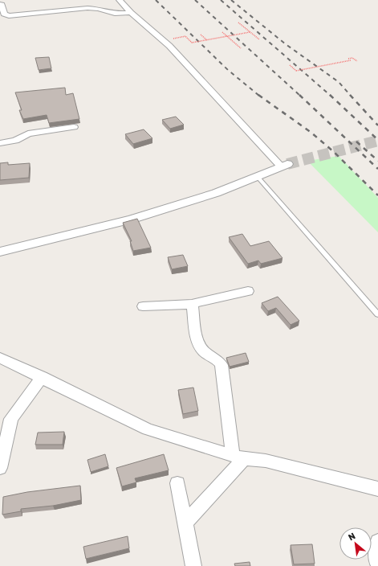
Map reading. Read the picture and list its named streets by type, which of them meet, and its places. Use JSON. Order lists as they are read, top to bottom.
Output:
{
  "north": "top left"
}
